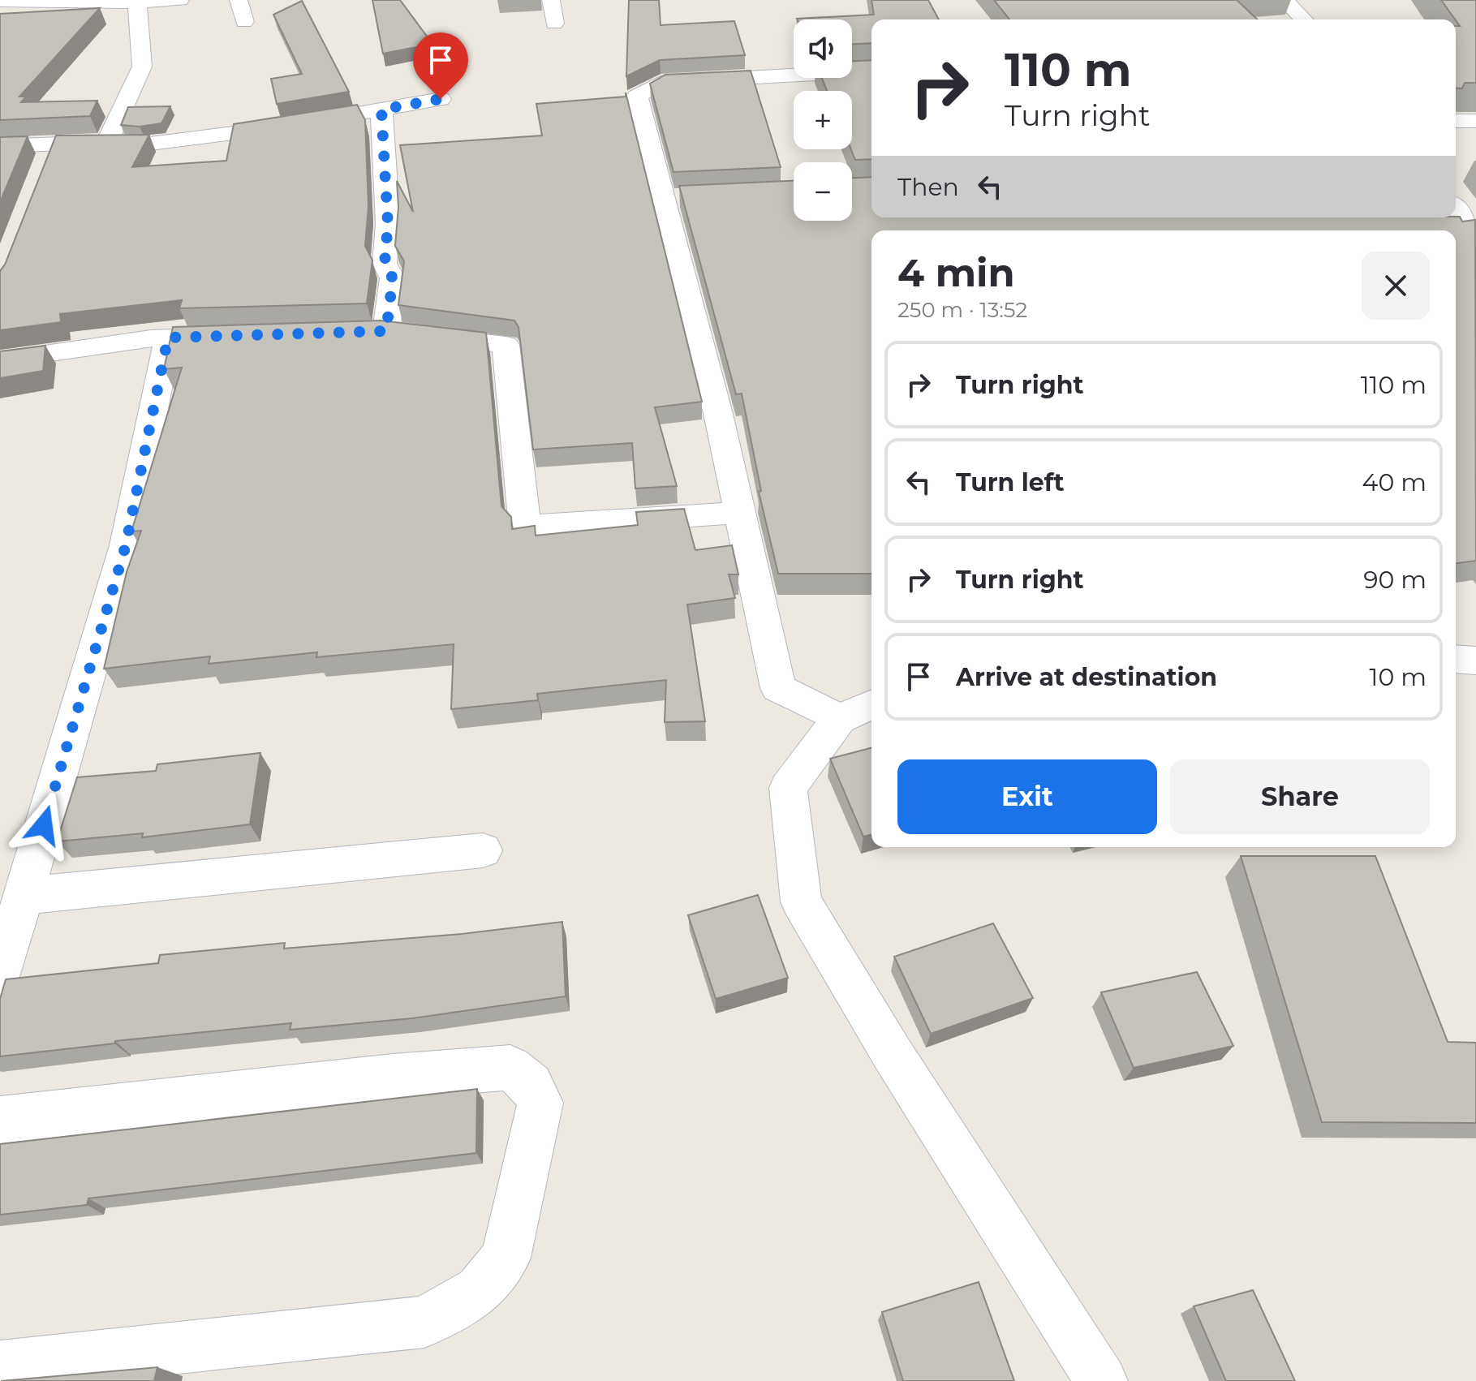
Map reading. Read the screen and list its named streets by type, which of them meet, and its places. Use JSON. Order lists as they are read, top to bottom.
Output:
{
  "page": {
    "map_buttons": ["+", "−"],
    "turn": ["110 m", "Turn right"],
    "then": "Then",
    "heading": ["4 min", "250 m · 13:52"],
    "list": [
      {
        "name": "Turn right",
        "value": "110 m"
      },
      {
        "name": "Turn left",
        "value": "40 m"
      },
      {
        "name": "Turn right",
        "value": "90 m"
      },
      {
        "name": "Arrive at destination",
        "value": "10 m"
      }
    ],
    "buttons": ["Exit", "Share"]
  }
}
